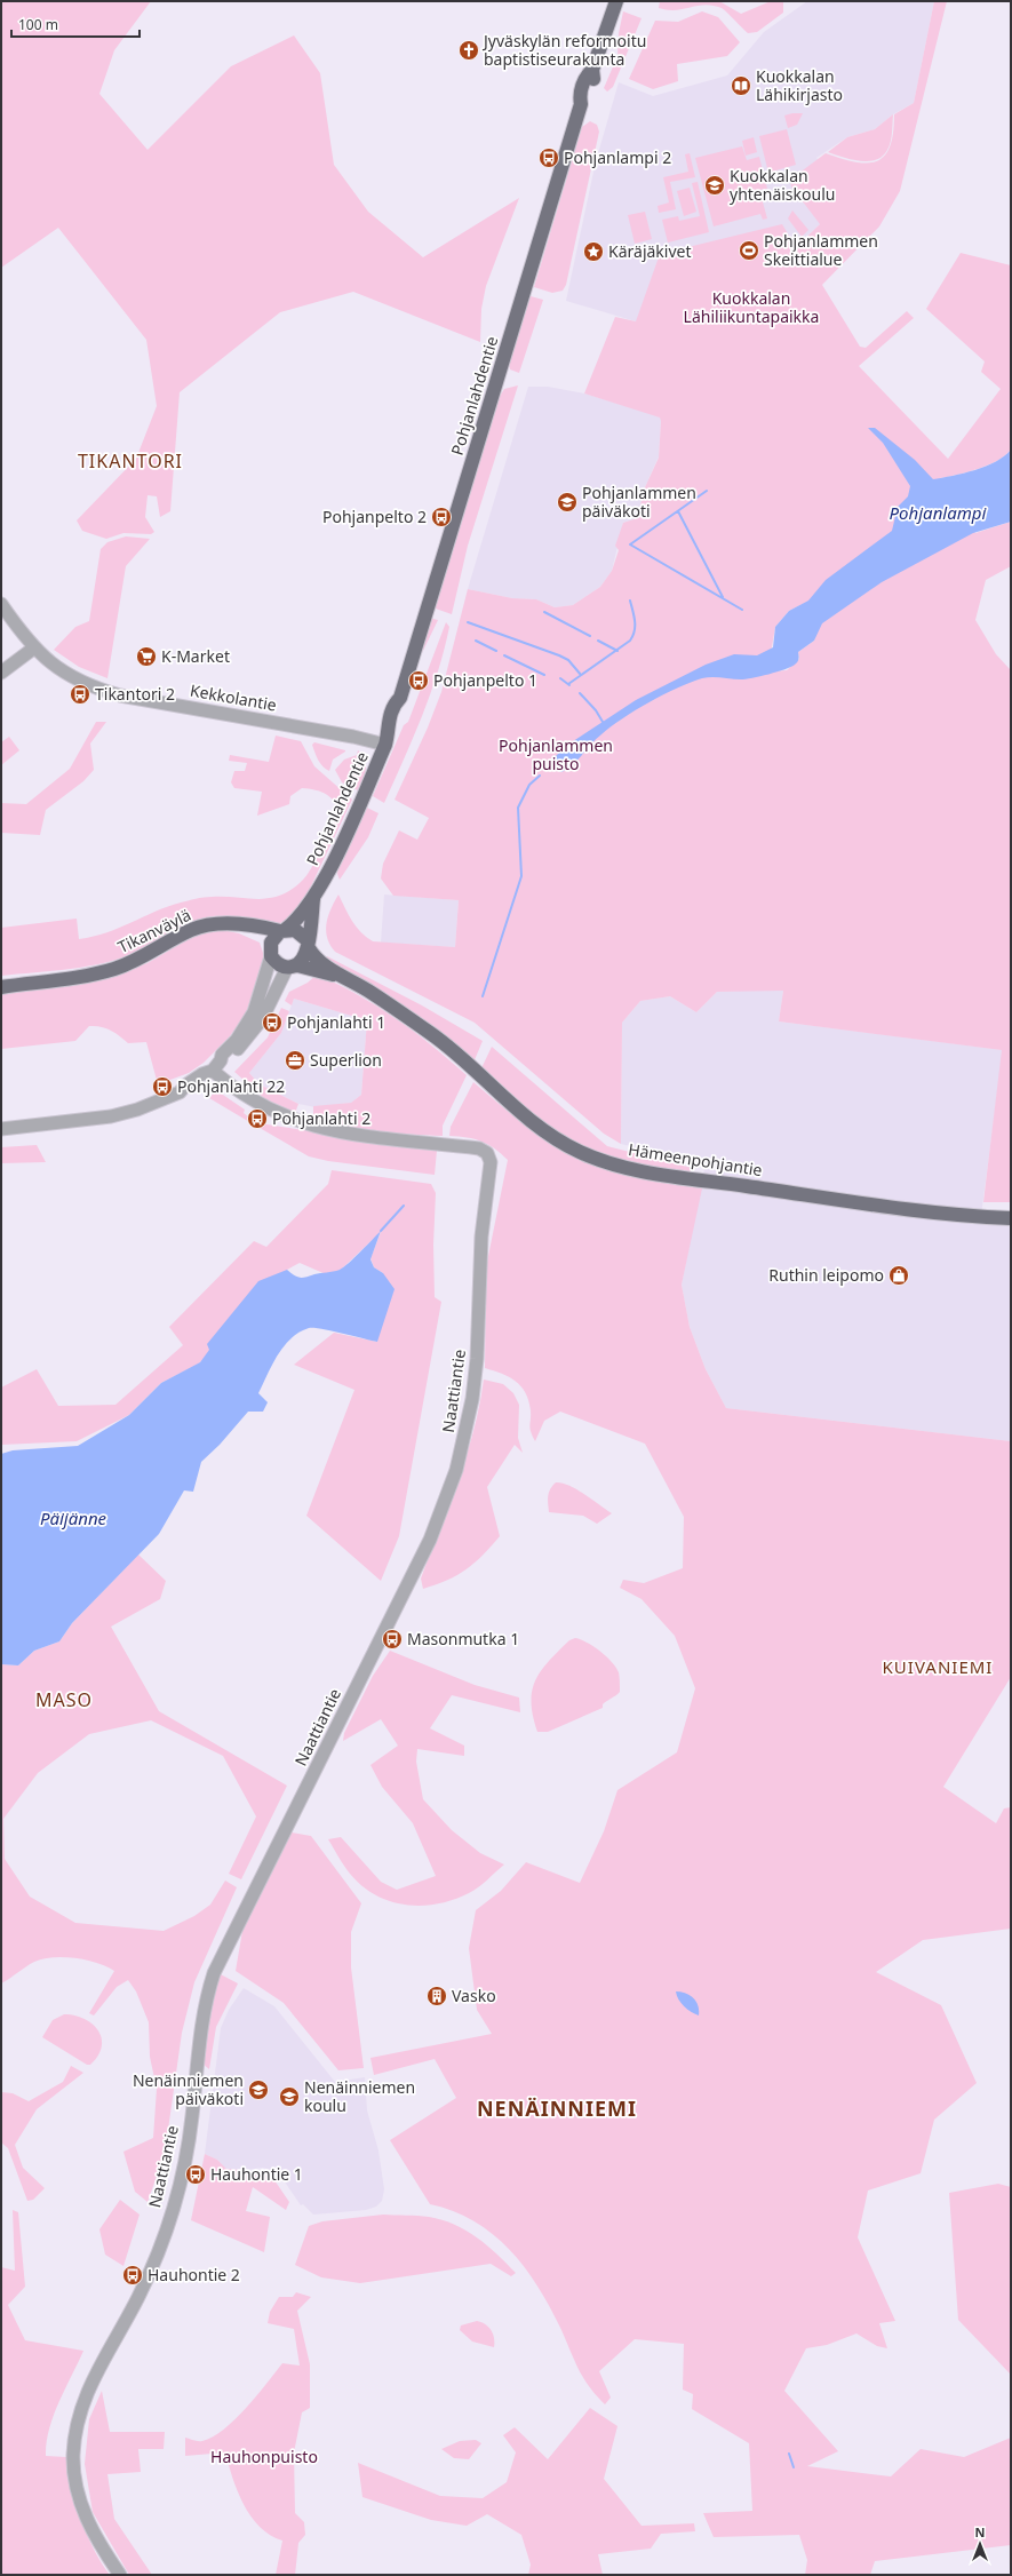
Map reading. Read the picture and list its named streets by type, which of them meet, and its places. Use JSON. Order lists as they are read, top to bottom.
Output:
{
  "streets": {
    "main road": ["Pohjanlahdentie", "Tikanväylä", "Hämeenpohjantie"],
    "street": ["Kekkolantie", "Naattiantie"]
  },
  "crossings": [
    ["Pohjanlahdentie", "Kekkolantie"],
    ["Pohjanlahdentie", "Tikanväylä"],
    ["Pohjanlahdentie", "Hämeenpohjantie"],
    ["Tikanväylä", "Hämeenpohjantie"]
  ],
  "districts": [
    "TIKANTORI",
    "KUIVANIEMI",
    "MASO",
    "NENÄINNIEMI"
  ],
  "water": ["Pohjanlampi", "Päijänne"],
  "parks": ["Kuokkalan Lähiliikuntapaikka", "Pohjanlammen puisto", "Hauhonpuisto"],
  "places": {
    "church": ["Jyväskylän reformoitu baptistiseurakunta"],
    "library": ["Kuokkalan Lähikirjasto"],
    "bus stop": [
      "Pohjanlampi 2",
      "Pohjanpelto 2",
      "Pohjanpelto 1",
      "Tikantori 2",
      "Pohjanlahti 1",
      "Pohjanlahti 22",
      "Pohjanlahti 2",
      "Masonmutka 1",
      "Hauhontie 1",
      "Hauhontie 2"
    ],
    "school or university": [
      "Kuokkalan yhtenäiskoulu",
      "Pohjanlammen päiväkoti",
      "Nenäinniemen päiväkoti",
      "Nenäinniemen koulu"
    ],
    "sports": ["Pohjanlammen Skeittialue"],
    "place": ["Käräjäkivet"],
    "supermarket": ["K-Market"],
    "office": ["Superlion"],
    "shop": ["Ruthin leipomo"],
    "building": ["Vasko"]
  },
  "scale_bar": "100 m",
  "north": "top"
}
